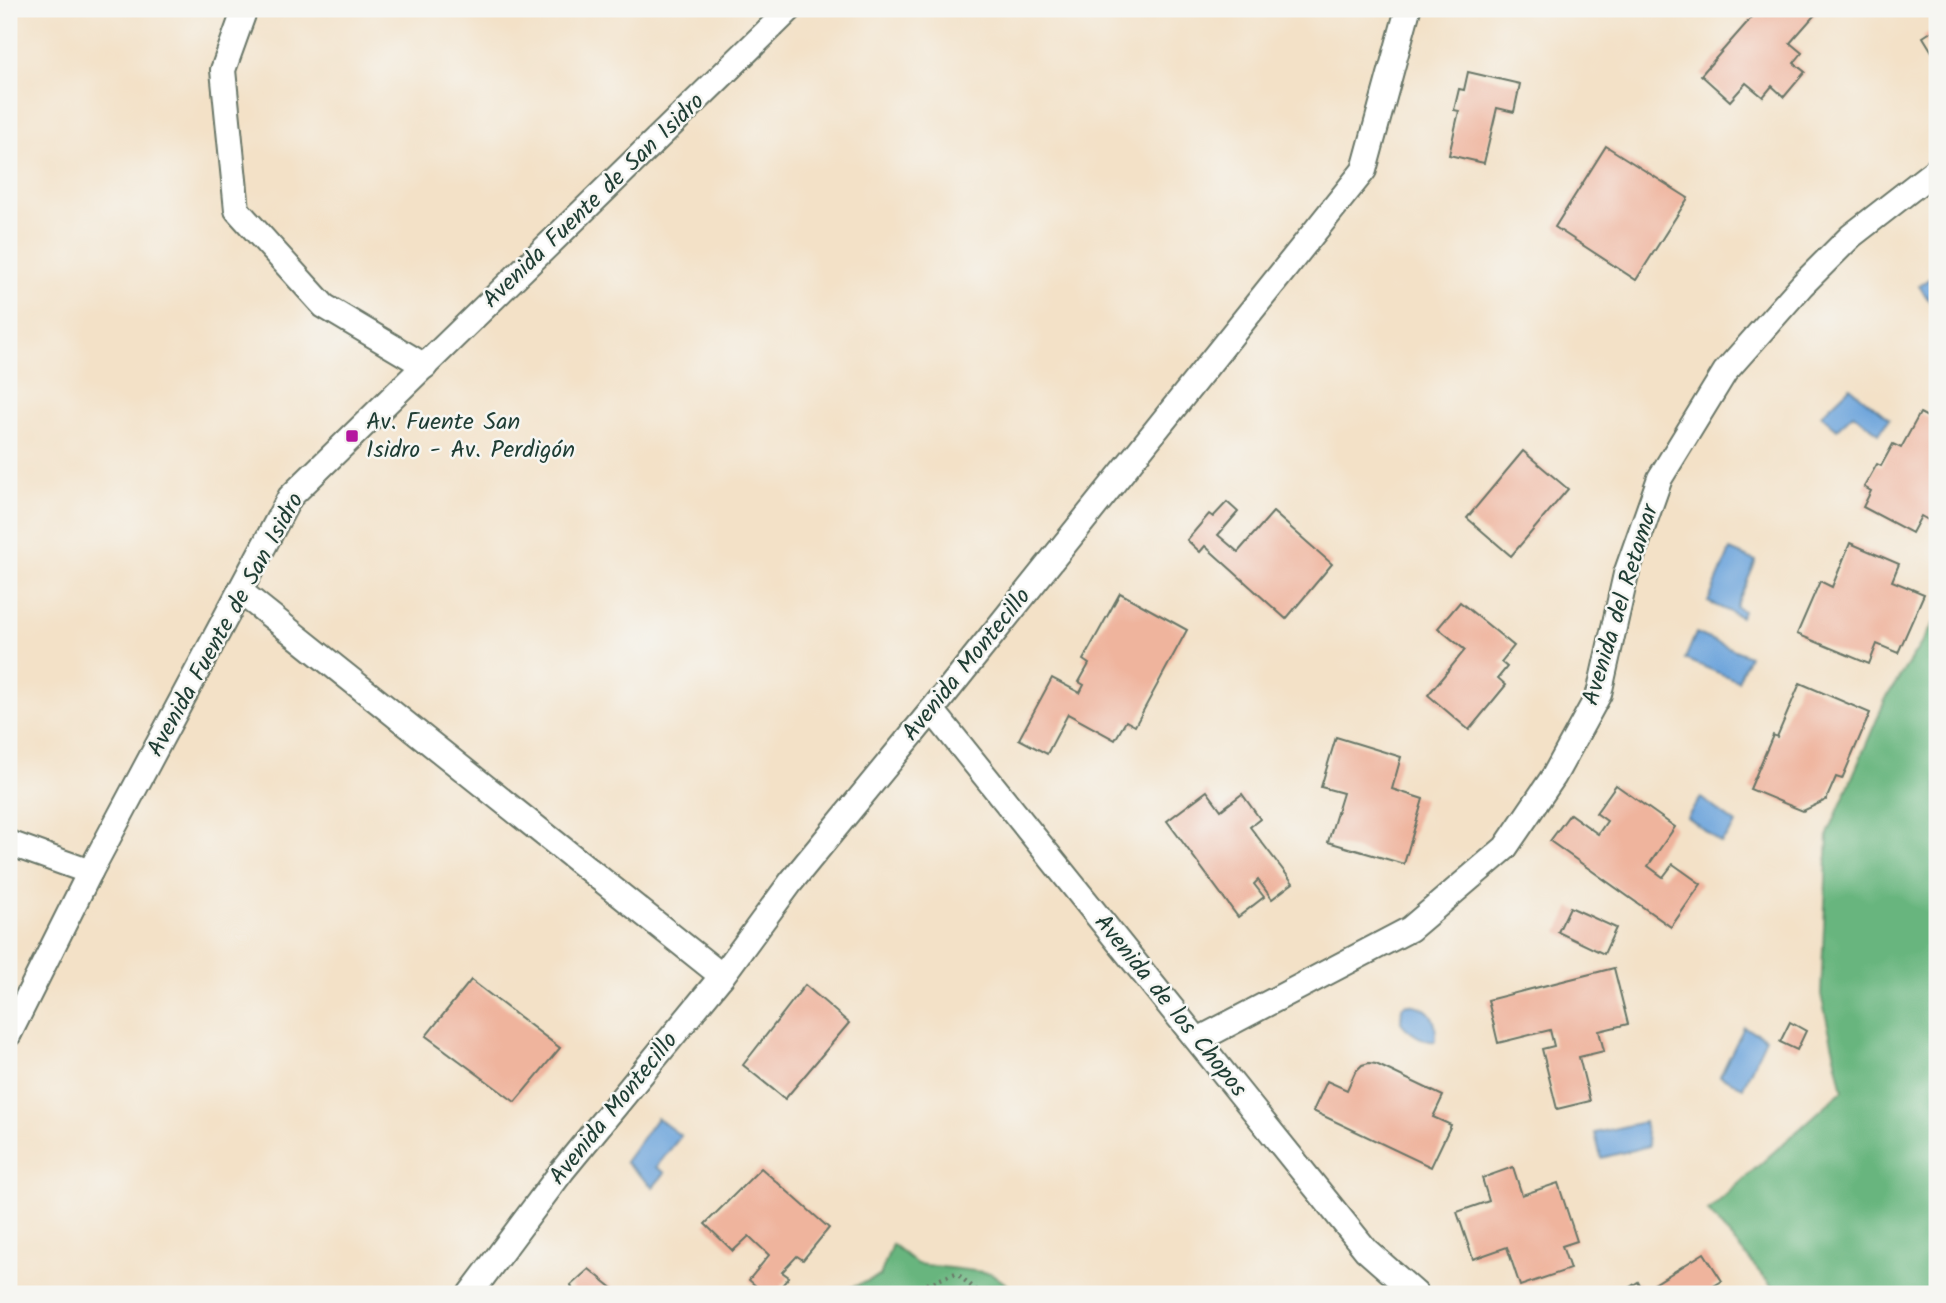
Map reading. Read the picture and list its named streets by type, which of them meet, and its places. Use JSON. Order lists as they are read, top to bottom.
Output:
{
  "streets": {
    "street": [
      "Avenida Fuente de San Isidro",
      "Avenida del Retamar",
      "Avenida Montecillo",
      "Avenida de los Chopos"
    ]
  },
  "crossings": [
    ["Avenida del Retamar", "Avenida de los Chopos"],
    ["Avenida Montecillo", "Avenida de los Chopos"]
  ],
  "places": {
    "transit": ["Av. Fuente San Isidro - Av. Perdigón"]
  }
}
